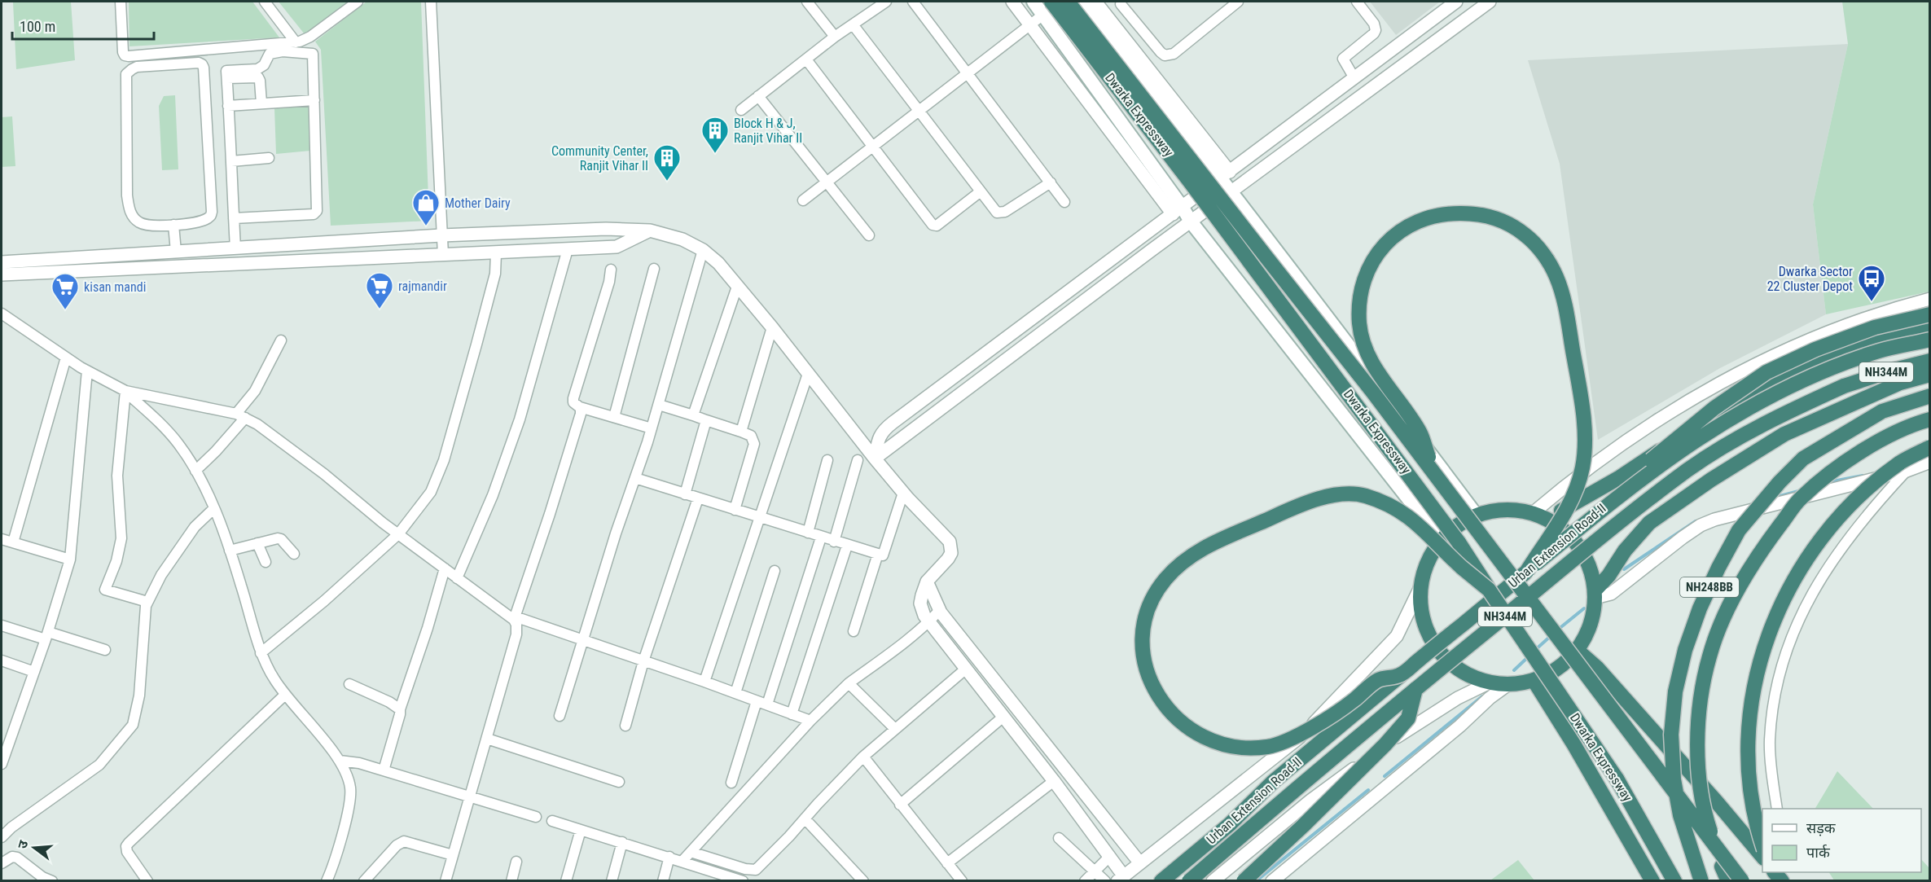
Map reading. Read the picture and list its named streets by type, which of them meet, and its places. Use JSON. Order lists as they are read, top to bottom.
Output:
{
  "streets": {
    "highway": [
      "Dwarka Expressway",
      "NH344M",
      "Urban Extension Road-II",
      "NH248BB"
    ]
  },
  "places": {
    "building": ["Block H & J, Ranjit Vihar II", "Community Center, Ranjit Vihar II"],
    "shop": ["Mother Dairy"],
    "bus stop": ["Dwarka Sector 22 Cluster Depot"],
    "supermarket": ["rajmandir", "kisan mandi"]
  },
  "legend": ["सड़क", "पार्क"],
  "scale_bar": "100 m",
  "north": "left"
}
